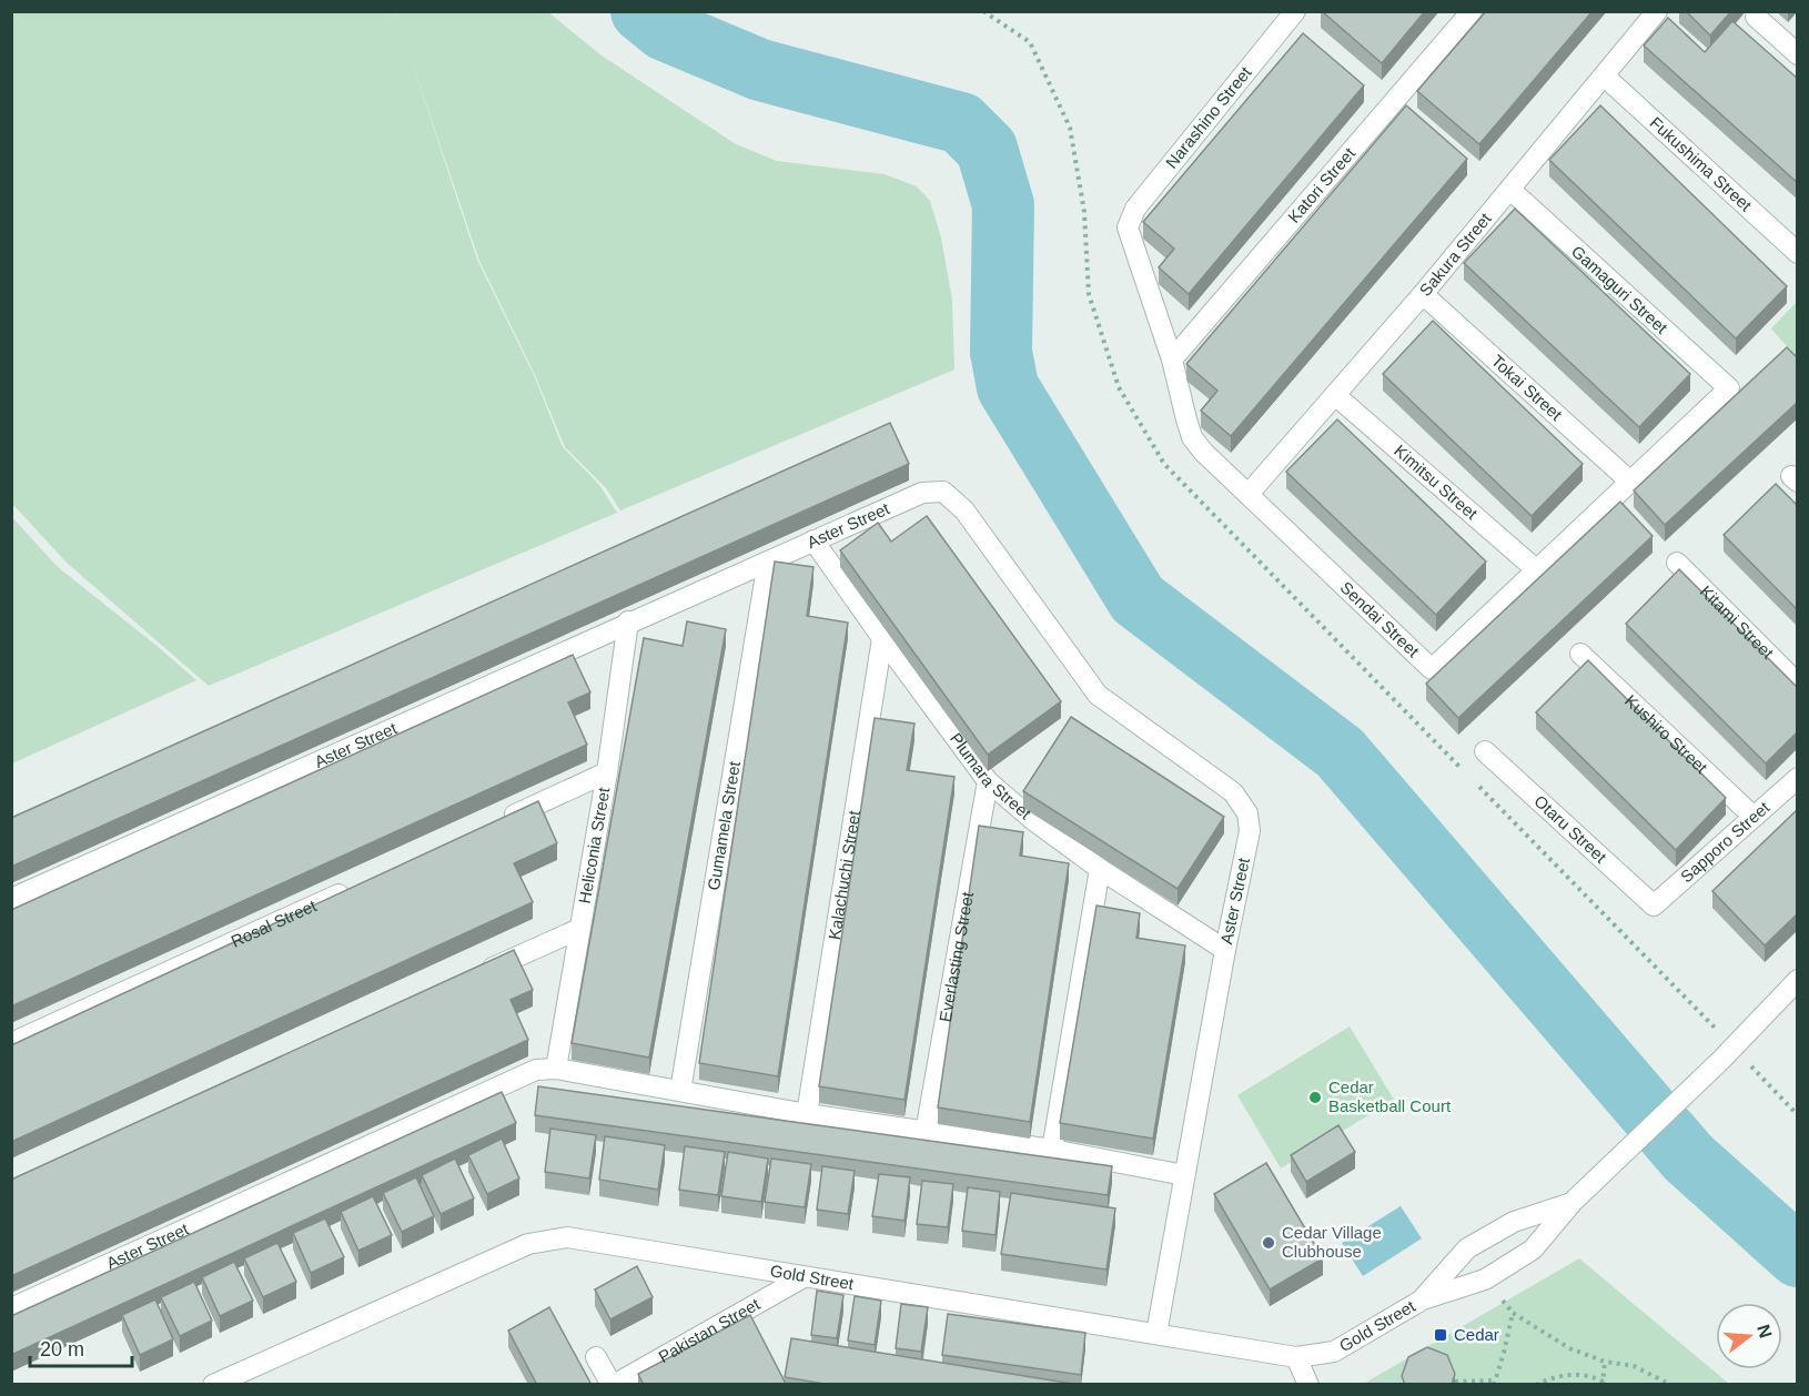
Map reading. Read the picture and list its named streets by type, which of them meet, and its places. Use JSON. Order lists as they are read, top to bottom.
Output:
{
  "streets": {
    "street": [
      "Narashino Street",
      "Fukushima Street",
      "Katori Street",
      "Sakura Street",
      "Gamaguri Street",
      "Tokai Street",
      "Kimitsu Street",
      "Aster Street",
      "Sendai Street",
      "Kitami Street",
      "Kushiro Street",
      "Plumara Street",
      "Gumamela Street",
      "Otaru Street",
      "Sapporo Street",
      "Heliconia Street",
      "Kalachuchi Street",
      "Rosal Street",
      "Everlasting Street",
      "Gold Street",
      "Pakistan Street"
    ]
  },
  "crossings": [
    ["Narashino Street", "Sendai Street"],
    ["Fukushima Street", "Sakura Street"],
    ["Katori Street", "Sendai Street"],
    ["Sakura Street", "Gamaguri Street"],
    ["Sakura Street", "Tokai Street"],
    ["Sakura Street", "Kimitsu Street"],
    ["Sakura Street", "Sendai Street"],
    ["Gamaguri Street", "Sendai Street"],
    ["Tokai Street", "Sendai Street"],
    ["Kimitsu Street", "Sendai Street"],
    ["Aster Street", "Plumara Street"],
    ["Aster Street", "Gumamela Street"],
    ["Aster Street", "Heliconia Street"],
    ["Aster Street", "Kalachuchi Street"],
    ["Aster Street", "Everlasting Street"],
    ["Aster Street", "Gold Street"],
    ["Kushiro Street", "Sapporo Street"],
    ["Plumara Street", "Kalachuchi Street"],
    ["Plumara Street", "Everlasting Street"],
    ["Otaru Street", "Sapporo Street"],
    ["Gold Street", "Pakistan Street"]
  ],
  "places": {
    "other": ["Cedar Basketball Court", "Cedar Village Clubhouse"],
    "transit": ["Cedar"]
  },
  "scale_bar": "20 m",
  "north": "right"
}
